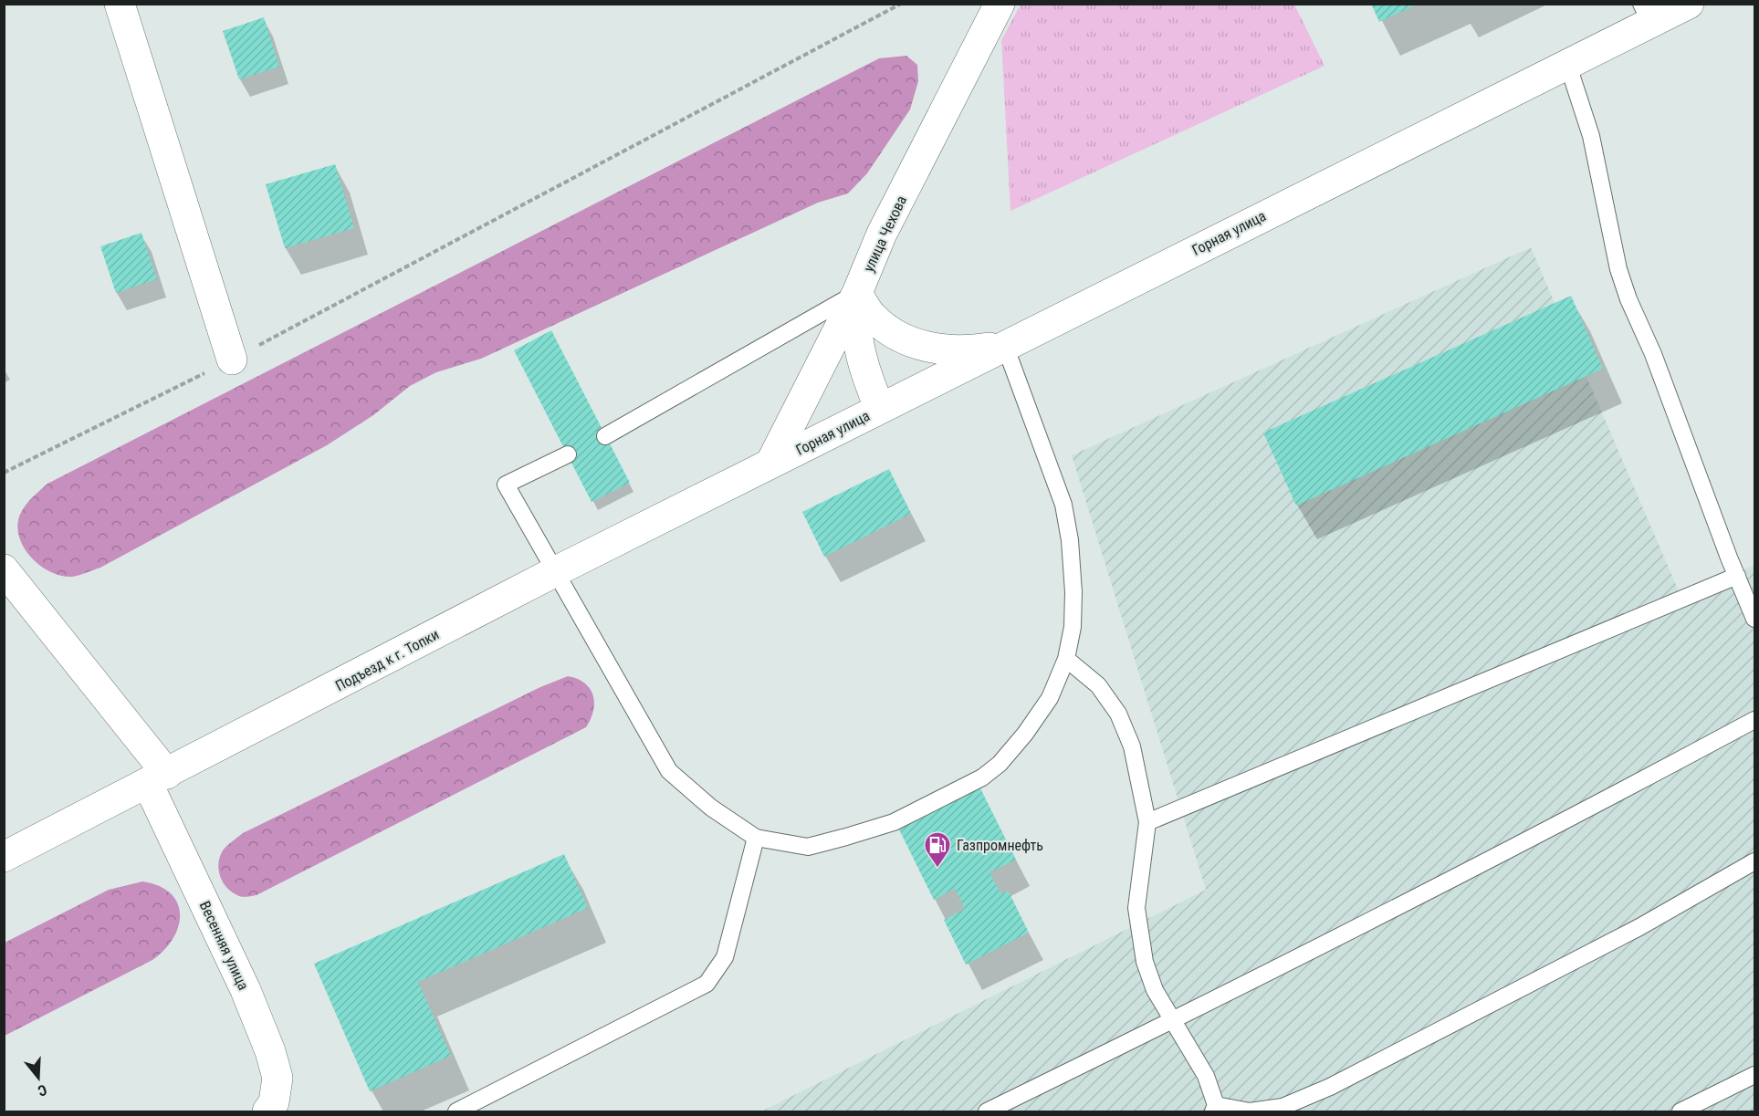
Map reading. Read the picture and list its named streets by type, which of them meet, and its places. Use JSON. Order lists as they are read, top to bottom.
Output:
{
  "streets": {
    "street": [
      "Горная улица",
      "улица Чехова",
      "Подъезд к г. Топки",
      "Весенняя улица"
    ]
  },
  "crossings": [
    ["Горная улица", "улица Чехова"],
    ["Горная улица", "Подъезд к г. Топки"],
    ["улица Чехова", "Подъезд к г. Топки"],
    ["Подъезд к г. Топки", "Весенняя улица"]
  ],
  "places": {
    "fuel station": ["Газпромнефть"]
  },
  "north": "bottom"
}
